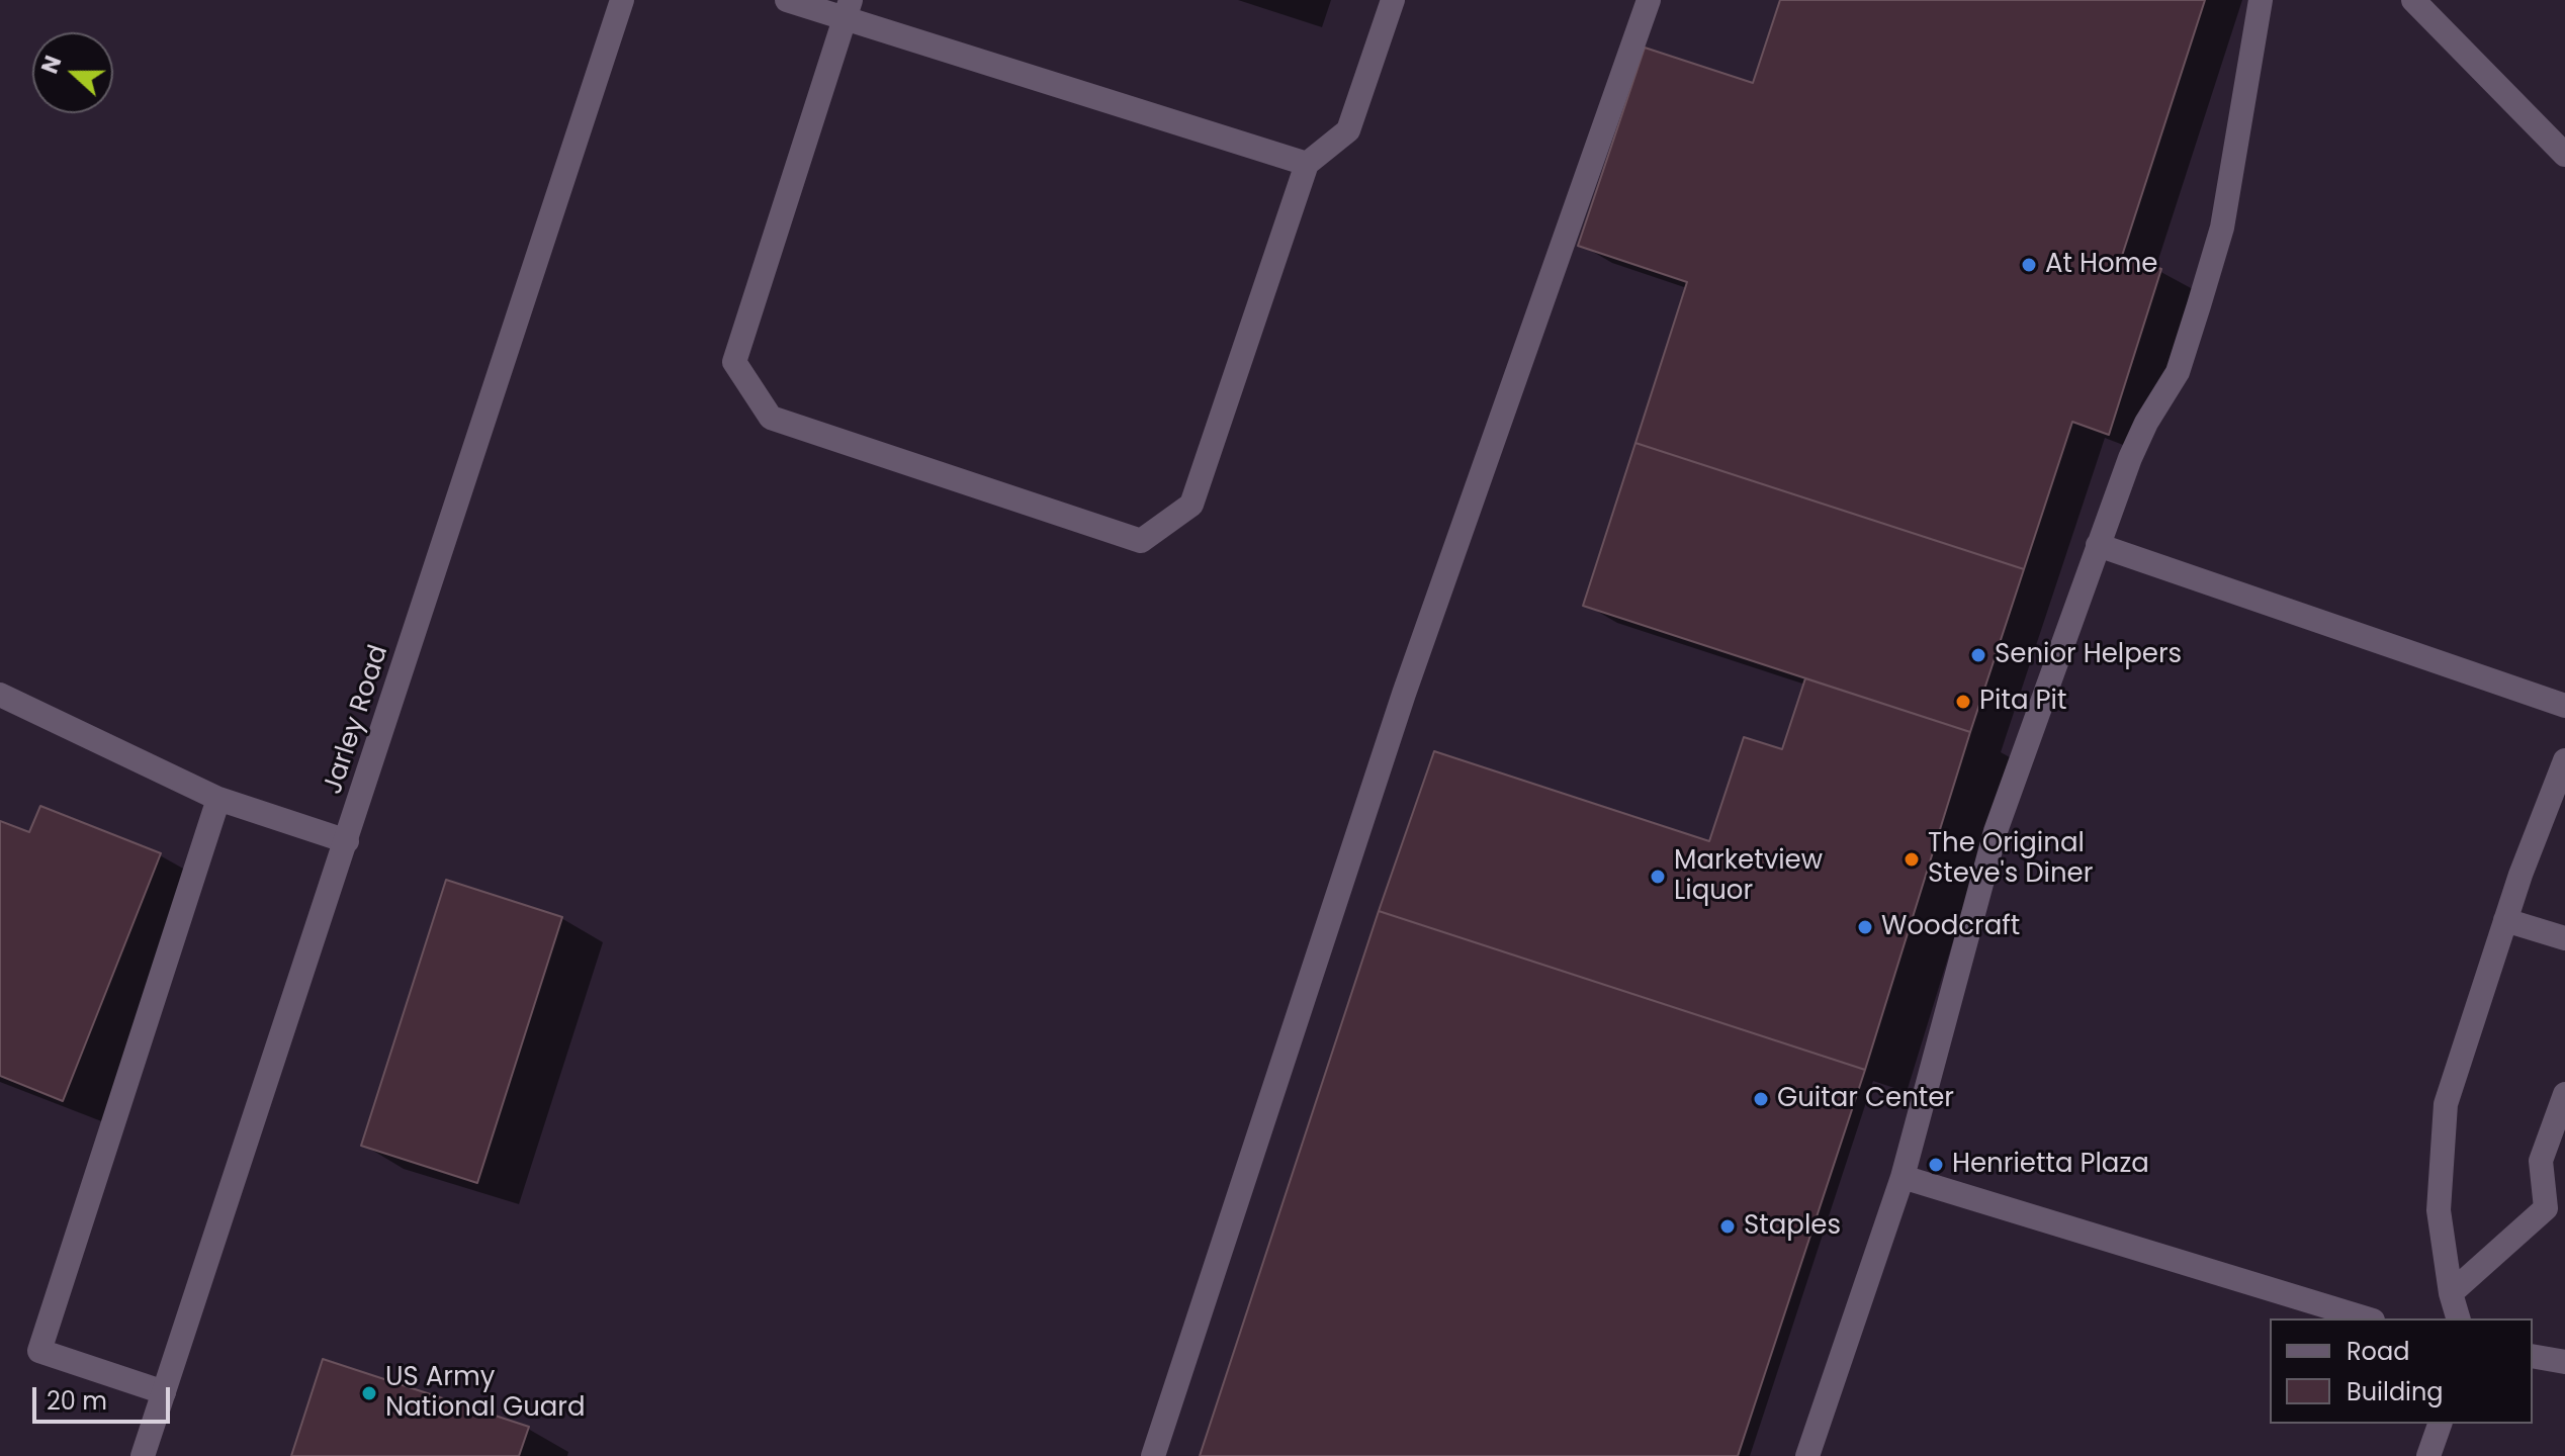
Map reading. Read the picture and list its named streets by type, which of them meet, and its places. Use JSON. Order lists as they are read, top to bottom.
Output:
{
  "streets": {
    "street": ["Jarley Road"]
  },
  "places": [
    "At Home",
    "Senior Helpers",
    "Pita Pit",
    "The Original Steve's Diner",
    "Marketview Liquor",
    "Woodcraft",
    "Guitar Center",
    "Henrietta Plaza",
    "Staples",
    "US Army National Guard"
  ],
  "legend": ["Road", "Building"],
  "scale_bar": "20 m",
  "north": "left"
}
